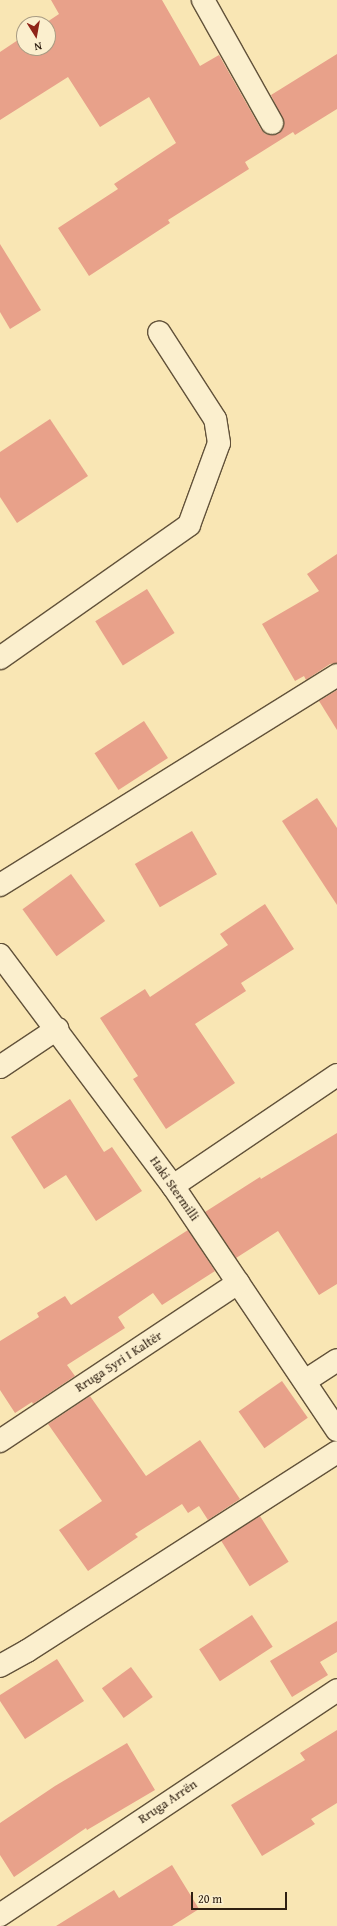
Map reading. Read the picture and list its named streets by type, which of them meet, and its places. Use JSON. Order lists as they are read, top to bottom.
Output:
{
  "streets": {
    "street": ["Haki Stermilli", "Rruga Syri I Kaltër", "Rruga Arrën"]
  },
  "crossings": [
    ["Haki Stermilli", "Rruga Syri I Kaltër"]
  ],
  "scale_bar": "20 m",
  "north": "bottom"
}
